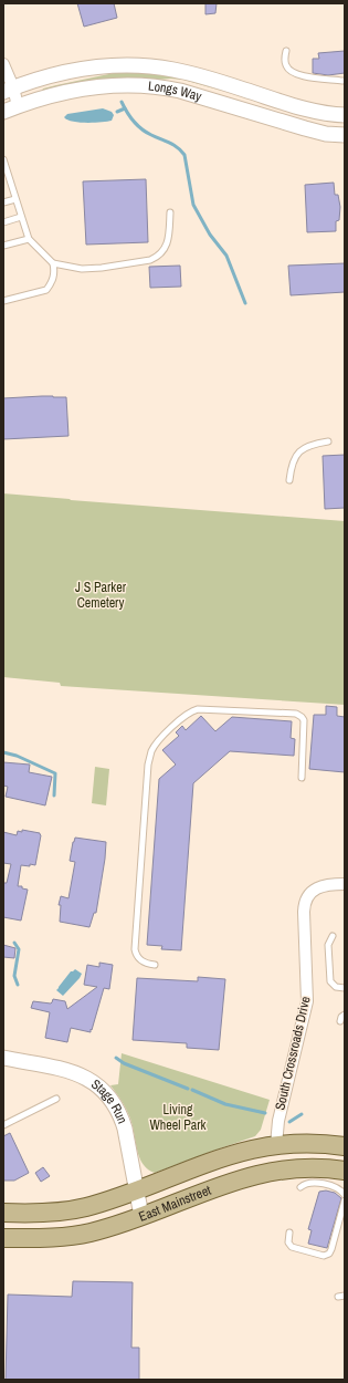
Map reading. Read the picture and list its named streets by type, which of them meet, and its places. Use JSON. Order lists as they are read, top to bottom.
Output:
{
  "streets": {
    "main road": ["East Mainstreet"],
    "street": ["Longs Way", "South Crossroads Drive", "Stage Run"]
  },
  "crossings": [
    ["South Crossroads Drive", "East Mainstreet"],
    ["Stage Run", "East Mainstreet"]
  ],
  "parks": ["J S Parker Cemetery", "Living Wheel Park"]
}
